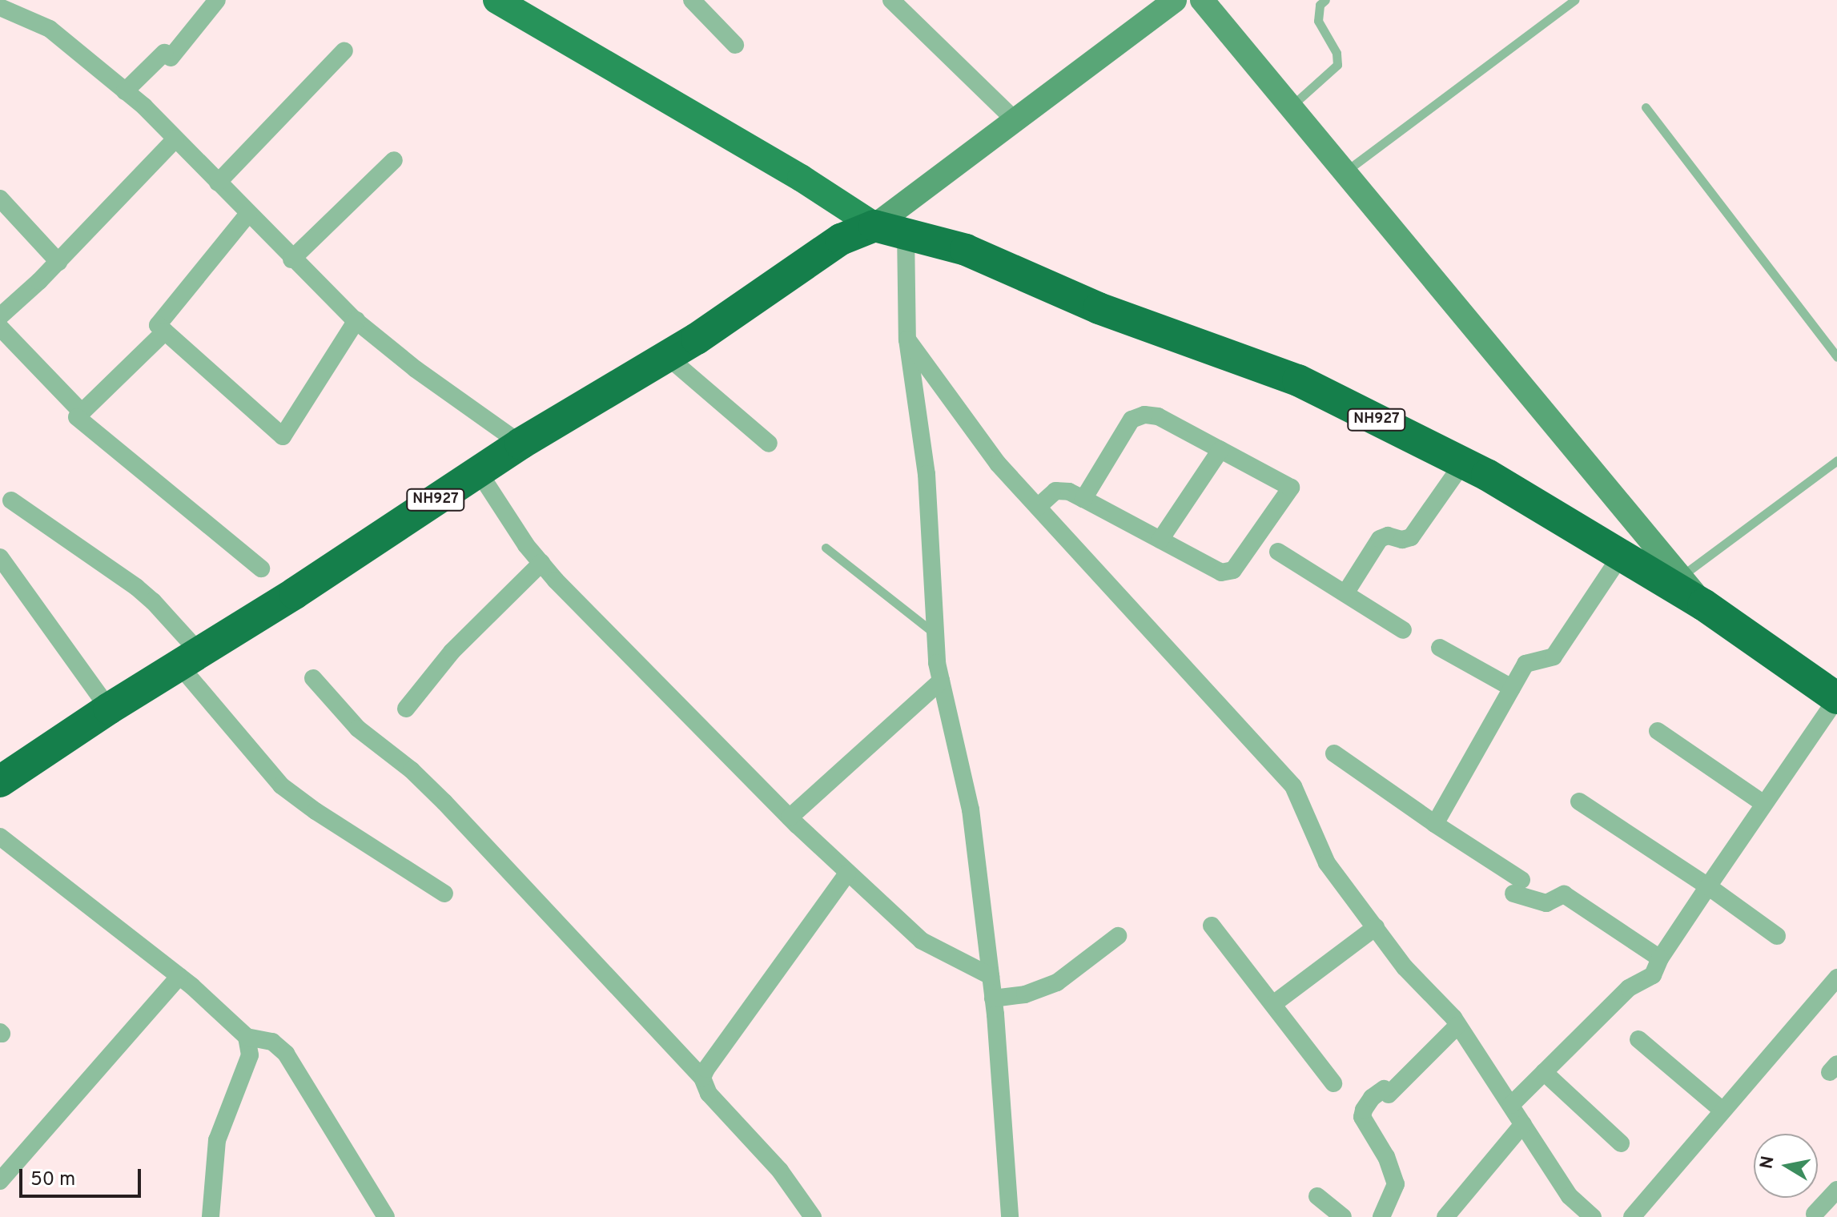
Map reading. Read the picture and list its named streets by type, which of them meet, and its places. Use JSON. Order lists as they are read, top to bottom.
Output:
{
  "streets": {
    "highway": ["NH927"]
  },
  "scale_bar": "50 m",
  "north": "left"
}
